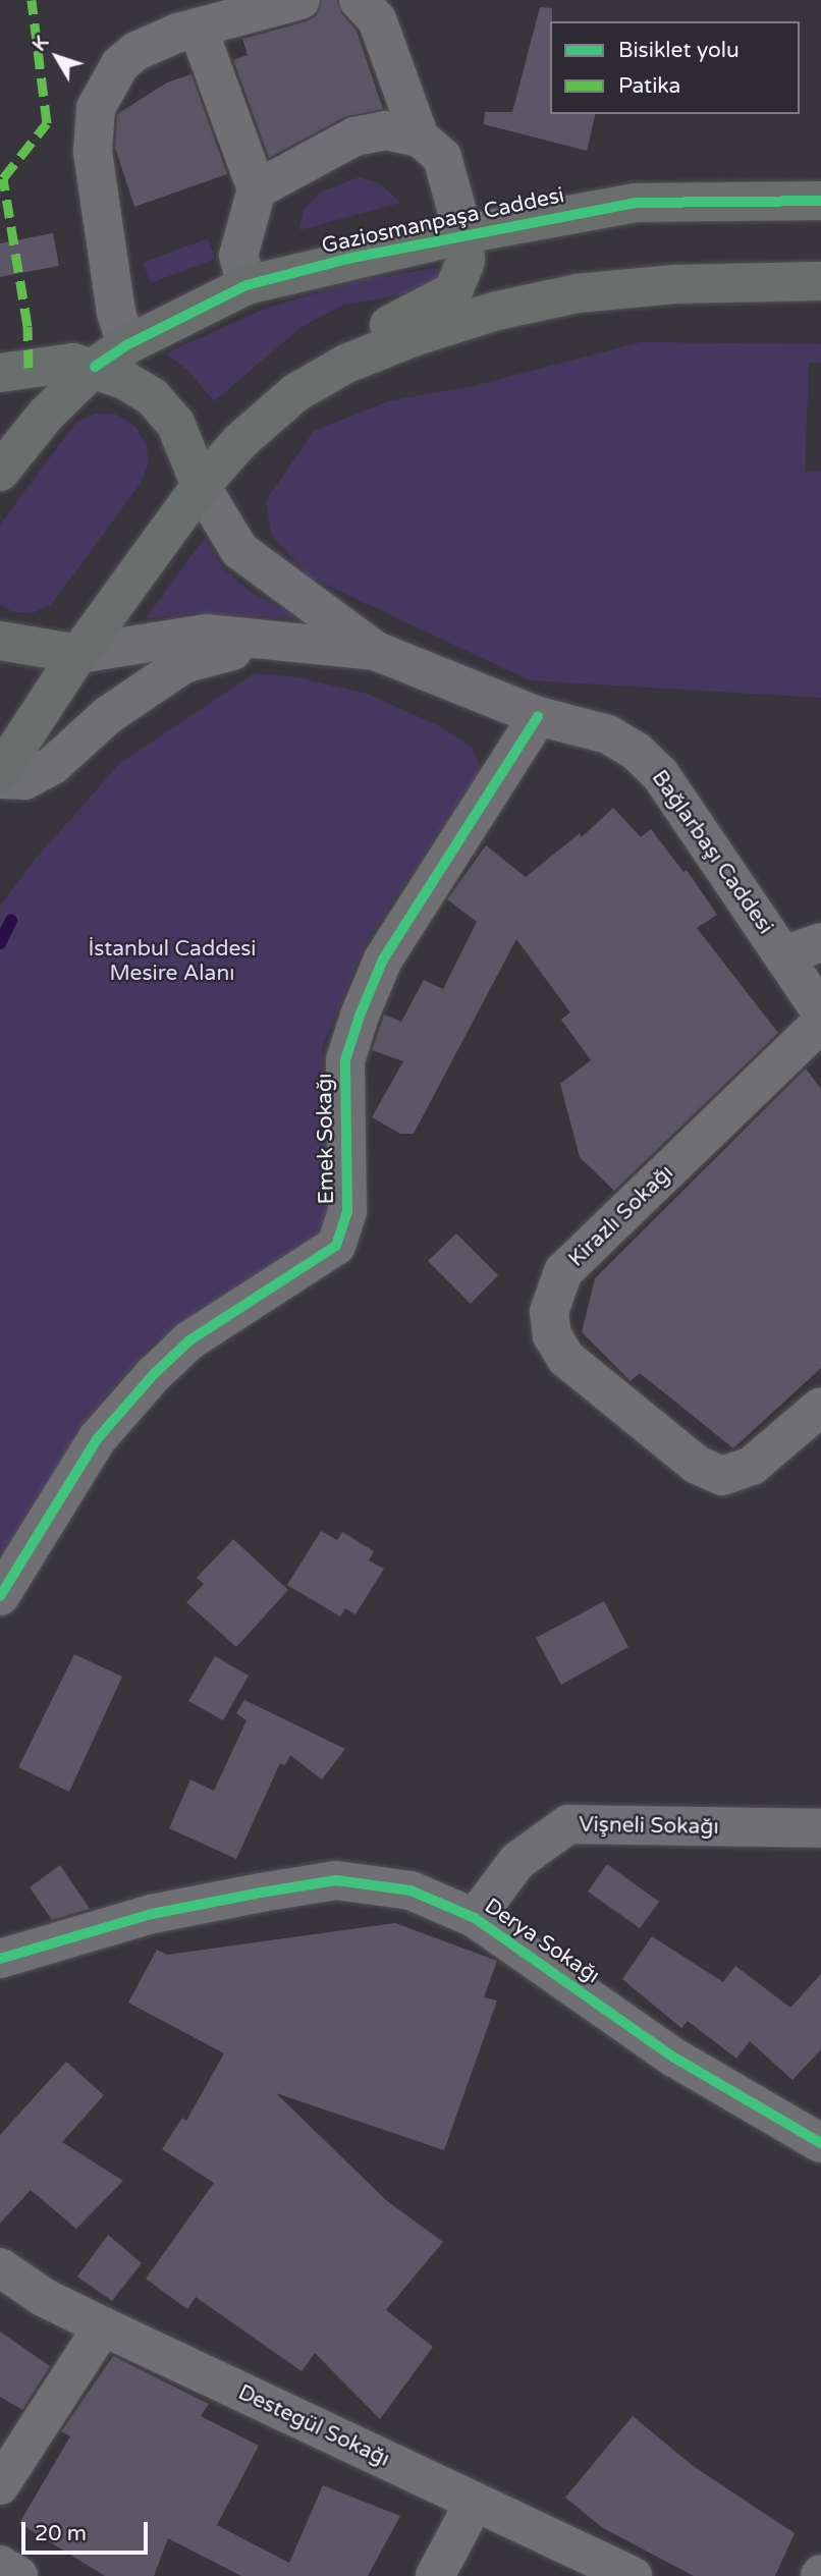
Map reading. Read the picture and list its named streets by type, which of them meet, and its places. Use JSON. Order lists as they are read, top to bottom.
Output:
{
  "streets": {
    "main road": ["Gaziosmanpaşa Caddesi"],
    "street": [
      "Bağlarbaşı Caddesi",
      "Emek Sokağı",
      "Kirazlı Sokağı",
      "Vişneli Sokağı",
      "Derya Sokağı",
      "Destegül Sokağı"
    ]
  },
  "crossings": [
    ["Bağlarbaşı Caddesi", "Emek Sokağı"],
    ["Vişneli Sokağı", "Derya Sokağı"]
  ],
  "parks": ["İstanbul Caddesi Mesire Alanı"],
  "legend": ["Bisiklet yolu", "Patika"],
  "scale_bar": "20 m",
  "north": "top left"
}
